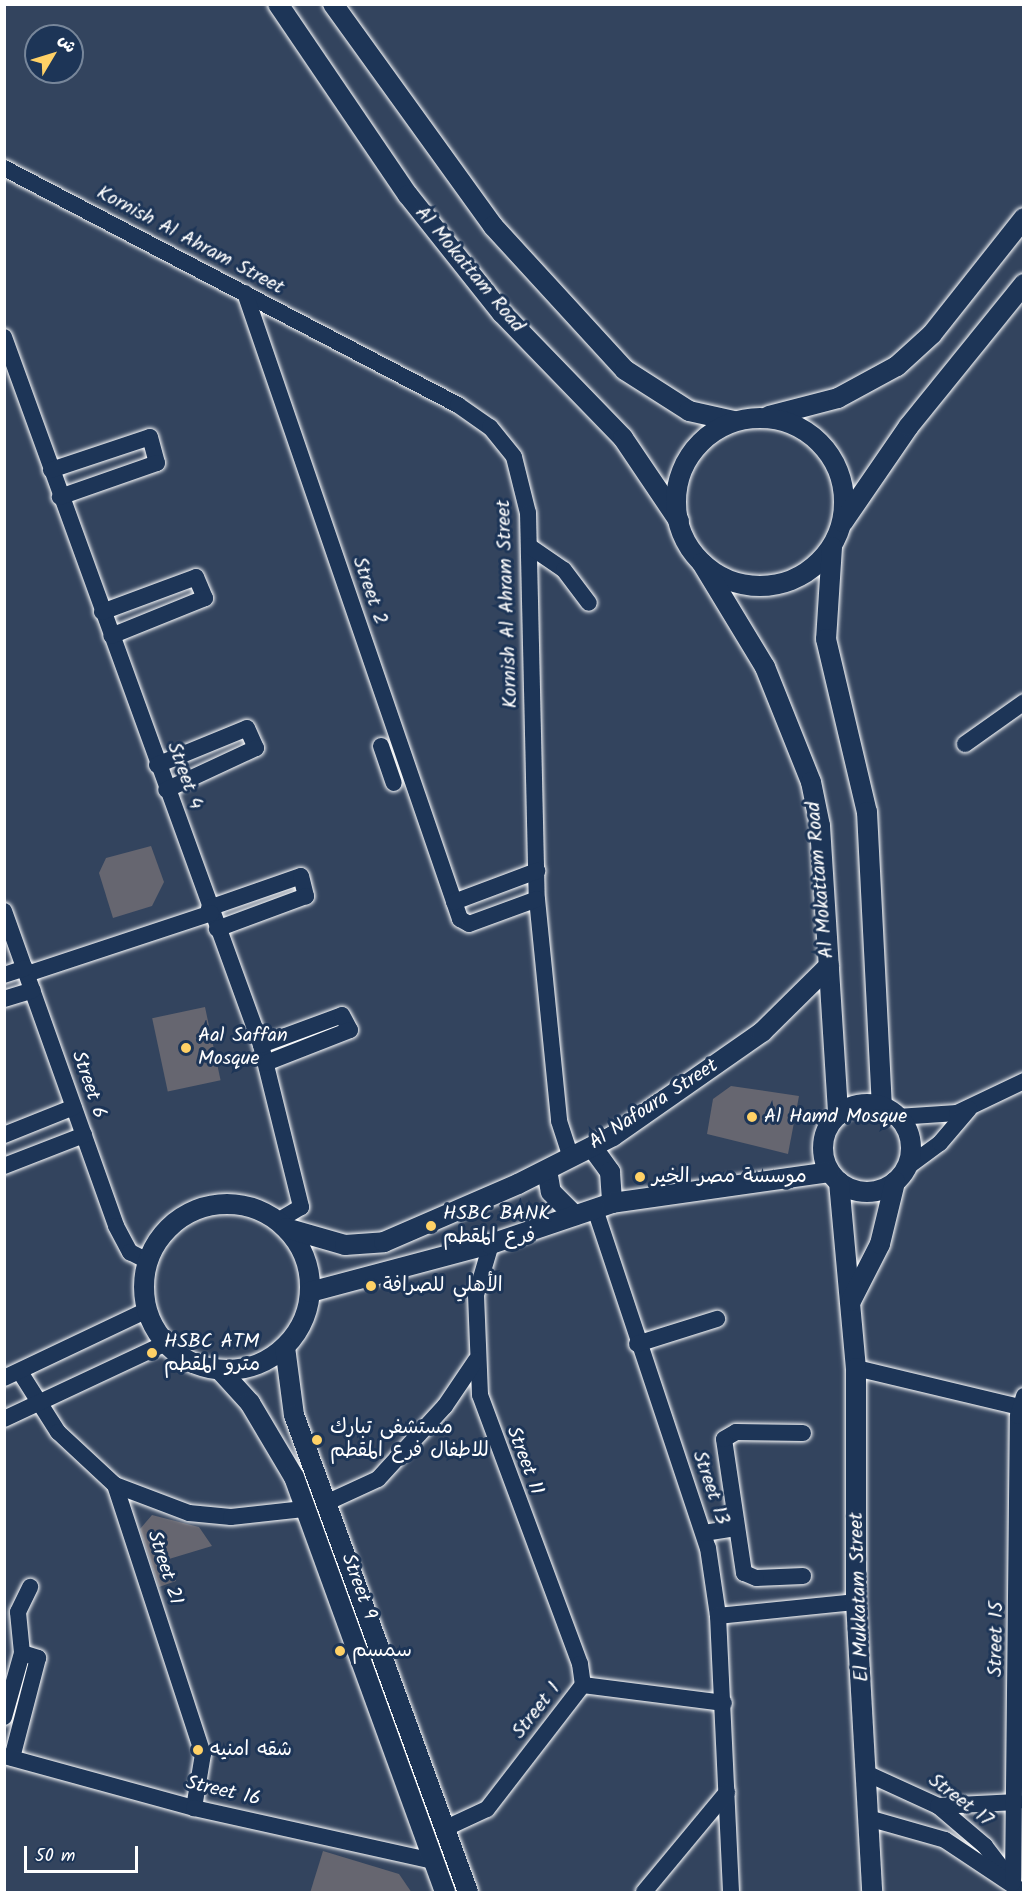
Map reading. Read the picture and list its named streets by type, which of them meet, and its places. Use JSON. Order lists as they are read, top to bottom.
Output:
{
  "streets": {
    "main road": [
      "Al Mokattam Road",
      "Al Nafoura Street",
      "Street 9",
      "El Mukkatam Street"
    ],
    "street": [
      "Kornish Al Ahram Street",
      "Street 2",
      "Street 4",
      "Street 6",
      "Street 11",
      "Street 13",
      "Street 21",
      "Street 15",
      "Street 1",
      "Street 16",
      "Street 17"
    ]
  },
  "crossings": [
    ["Kornish Al Ahram Street", "Street 2"],
    ["Kornish Al Ahram Street", "Al Nafoura Street"],
    ["Kornish Al Ahram Street", "Street 13"],
    ["Al Mokattam Road", "Al Nafoura Street"],
    ["Al Mokattam Road", "El Mukkatam Street"],
    ["Street 4", "Street 6"],
    ["Street 4", "Al Nafoura Street"],
    ["Street 4", "Street 9"],
    ["Street 6", "Al Nafoura Street"],
    ["Street 6", "Street 9"],
    ["Al Nafoura Street", "Street 13"],
    ["Al Nafoura Street", "Street 9"],
    ["Street 11", "Street 1"],
    ["Street 13", "Street 1"],
    ["Street 21", "Street 16"],
    ["Street 9", "Street 1"],
    ["Street 9", "Street 16"],
    ["El Mukkatam Street", "Street 17"],
    ["Street 15", "Street 17"]
  ],
  "places": [
    "Aal Saffan Mosque",
    "Al Hamd Mosque",
    "موسسة مصر الخير",
    "HSBC BANK فرع المقطم",
    "الأهلي للصرافة",
    "HSBC ATM مترو المقطم",
    "مستشفى تبارك للاطفال فرع المقطم",
    "سمسم",
    "شقه امنيه"
  ],
  "scale_bar": "50 m",
  "north": "top right"
}
